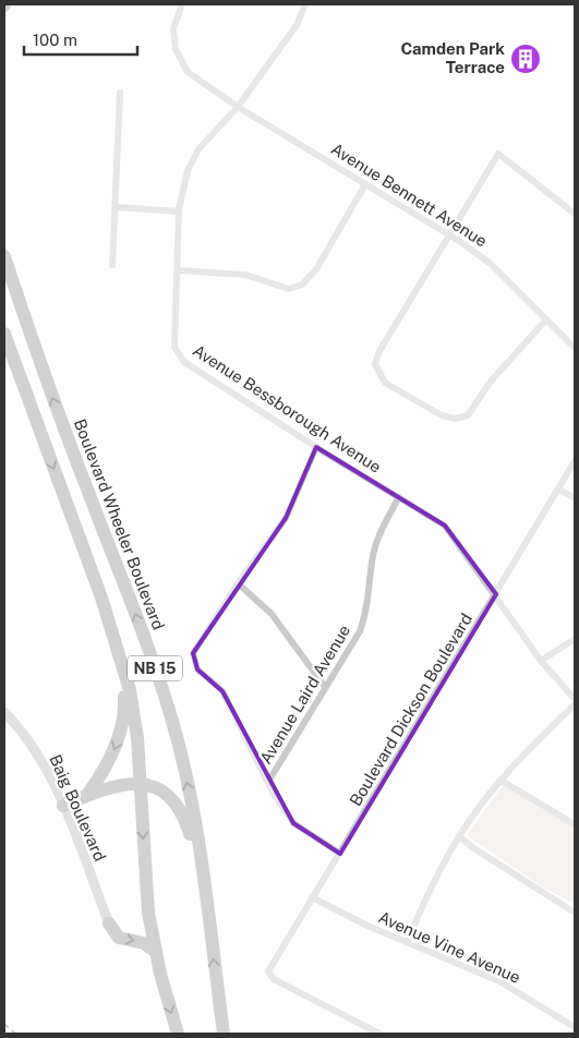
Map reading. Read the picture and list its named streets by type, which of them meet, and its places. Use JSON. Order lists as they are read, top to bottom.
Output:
{
  "streets": {
    "highway": ["Boulevard Wheeler Boulevard", "NB 15"],
    "street": [
      "Avenue Bennett Avenue",
      "Avenue Bessborough Avenue",
      "Avenue Laird Avenue",
      "Boulevard Dickson Boulevard",
      "Baig Boulevard",
      "Avenue Vine Avenue"
    ]
  },
  "crossings": [
    ["Avenue Bennett Avenue", "Avenue Bessborough Avenue"],
    ["Avenue Bessborough Avenue", "Avenue Laird Avenue"],
    ["Avenue Bessborough Avenue", "Boulevard Dickson Boulevard"],
    ["Boulevard Dickson Boulevard", "Avenue Vine Avenue"]
  ],
  "places": {
    "building": ["Camden Park Terrace"]
  },
  "scale_bar": "100 m"
}
